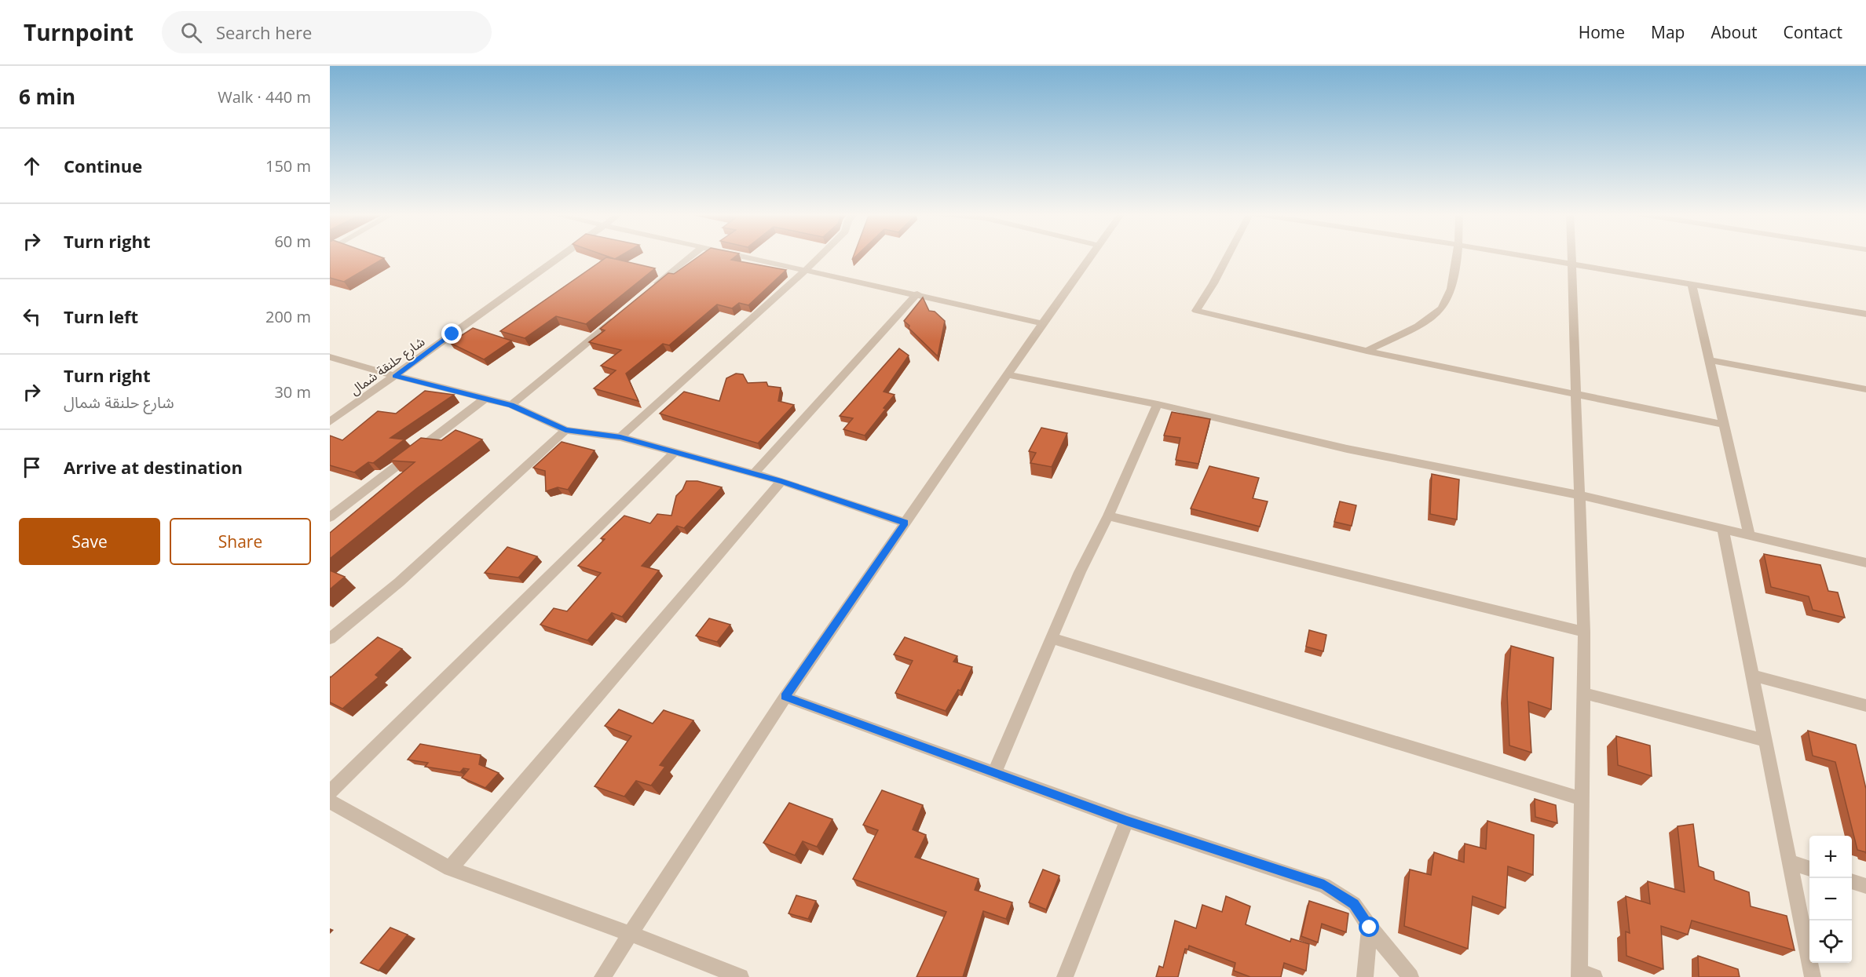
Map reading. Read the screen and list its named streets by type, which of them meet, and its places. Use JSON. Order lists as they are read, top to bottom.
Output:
{
  "streets": {
    "street": ["شارع حلنقة شمال"]
  },
  "page": {
    "header": "Turnpoint",
    "search": "Search here",
    "nav": [
      "Home",
      "Map",
      "About",
      "Contact"
    ],
    "heading": ["6 min", "Walk · 440 m"],
    "list": [
      ["Continue", "150 m"],
      ["Turn right", "60 m"],
      ["Turn left", "200 m"],
      ["Turn right", "شارع حلنقة شمال", "30 m"],
      "Arrive at destination"
    ],
    "buttons": ["Save", "Share"],
    "map_buttons": ["+", "−"]
  }
}
